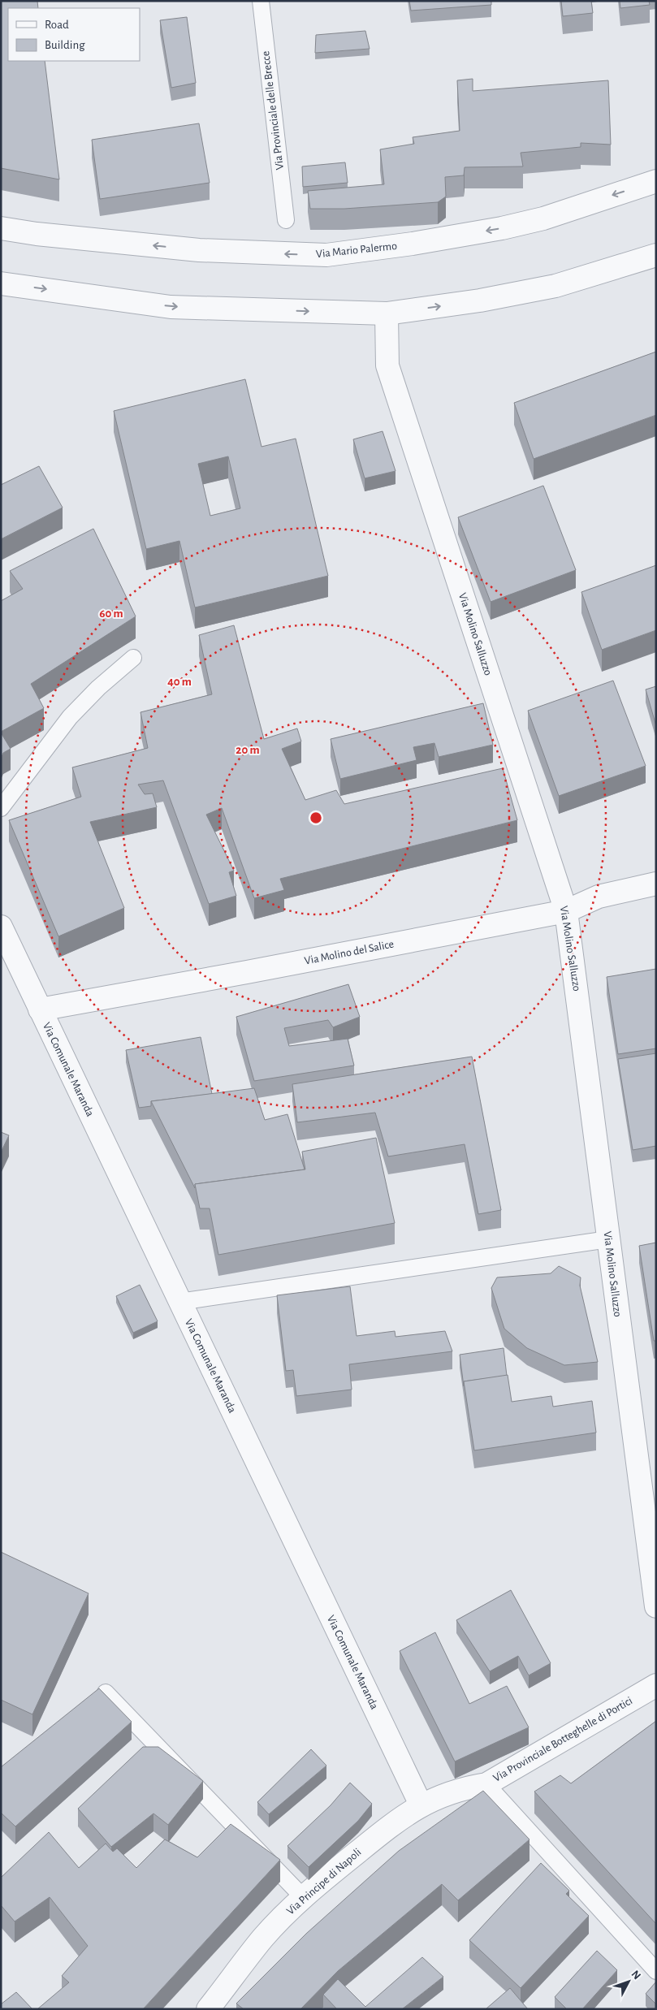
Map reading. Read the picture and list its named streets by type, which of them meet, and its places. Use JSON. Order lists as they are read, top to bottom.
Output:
{
  "streets": {
    "street": [
      "Via Mario Palermo",
      "Via Molino Salluzzo",
      "Via Molino del Salice",
      "Via Comunale Maranda",
      "Via Provinciale Botteghelle di Portici",
      "Via Principe di Napoli"
    ],
    "lane": ["Via Provinciale delle Brecce"]
  },
  "crossings": [
    ["Via Molino Salluzzo", "Via Molino del Salice"],
    ["Via Molino del Salice", "Via Comunale Maranda"],
    ["Via Comunale Maranda", "Via Provinciale Botteghelle di Portici"],
    ["Via Comunale Maranda", "Via Principe di Napoli"],
    ["Via Provinciale Botteghelle di Portici", "Via Principe di Napoli"]
  ],
  "legend": ["Road", "Building"],
  "north": "top right",
  "rings": ["60 m", "40 m", "20 m"]
}
